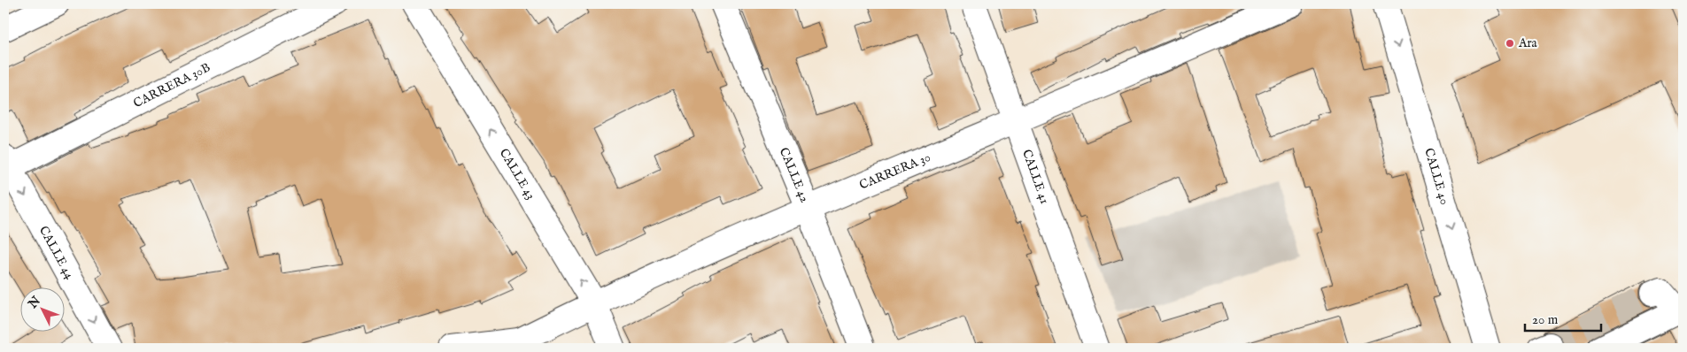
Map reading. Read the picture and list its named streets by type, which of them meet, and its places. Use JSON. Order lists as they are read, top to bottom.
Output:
{
  "streets": {
    "street": [
      "CARRERA 30B",
      "CARRERA 30",
      "CALLE 43",
      "CALLE 42",
      "CALLE 41",
      "CALLE 40",
      "CALLE 44"
    ]
  },
  "crossings": [
    ["CARRERA 30B", "CALLE 44"],
    ["CARRERA 30", "CALLE 43"],
    ["CARRERA 30", "CALLE 42"],
    ["CARRERA 30", "CALLE 41"]
  ],
  "one_way": ["CALLE 43", "CALLE 40", "CALLE 44"],
  "places": ["Ara"],
  "scale_bar": "20 m",
  "north": "top left"
}
